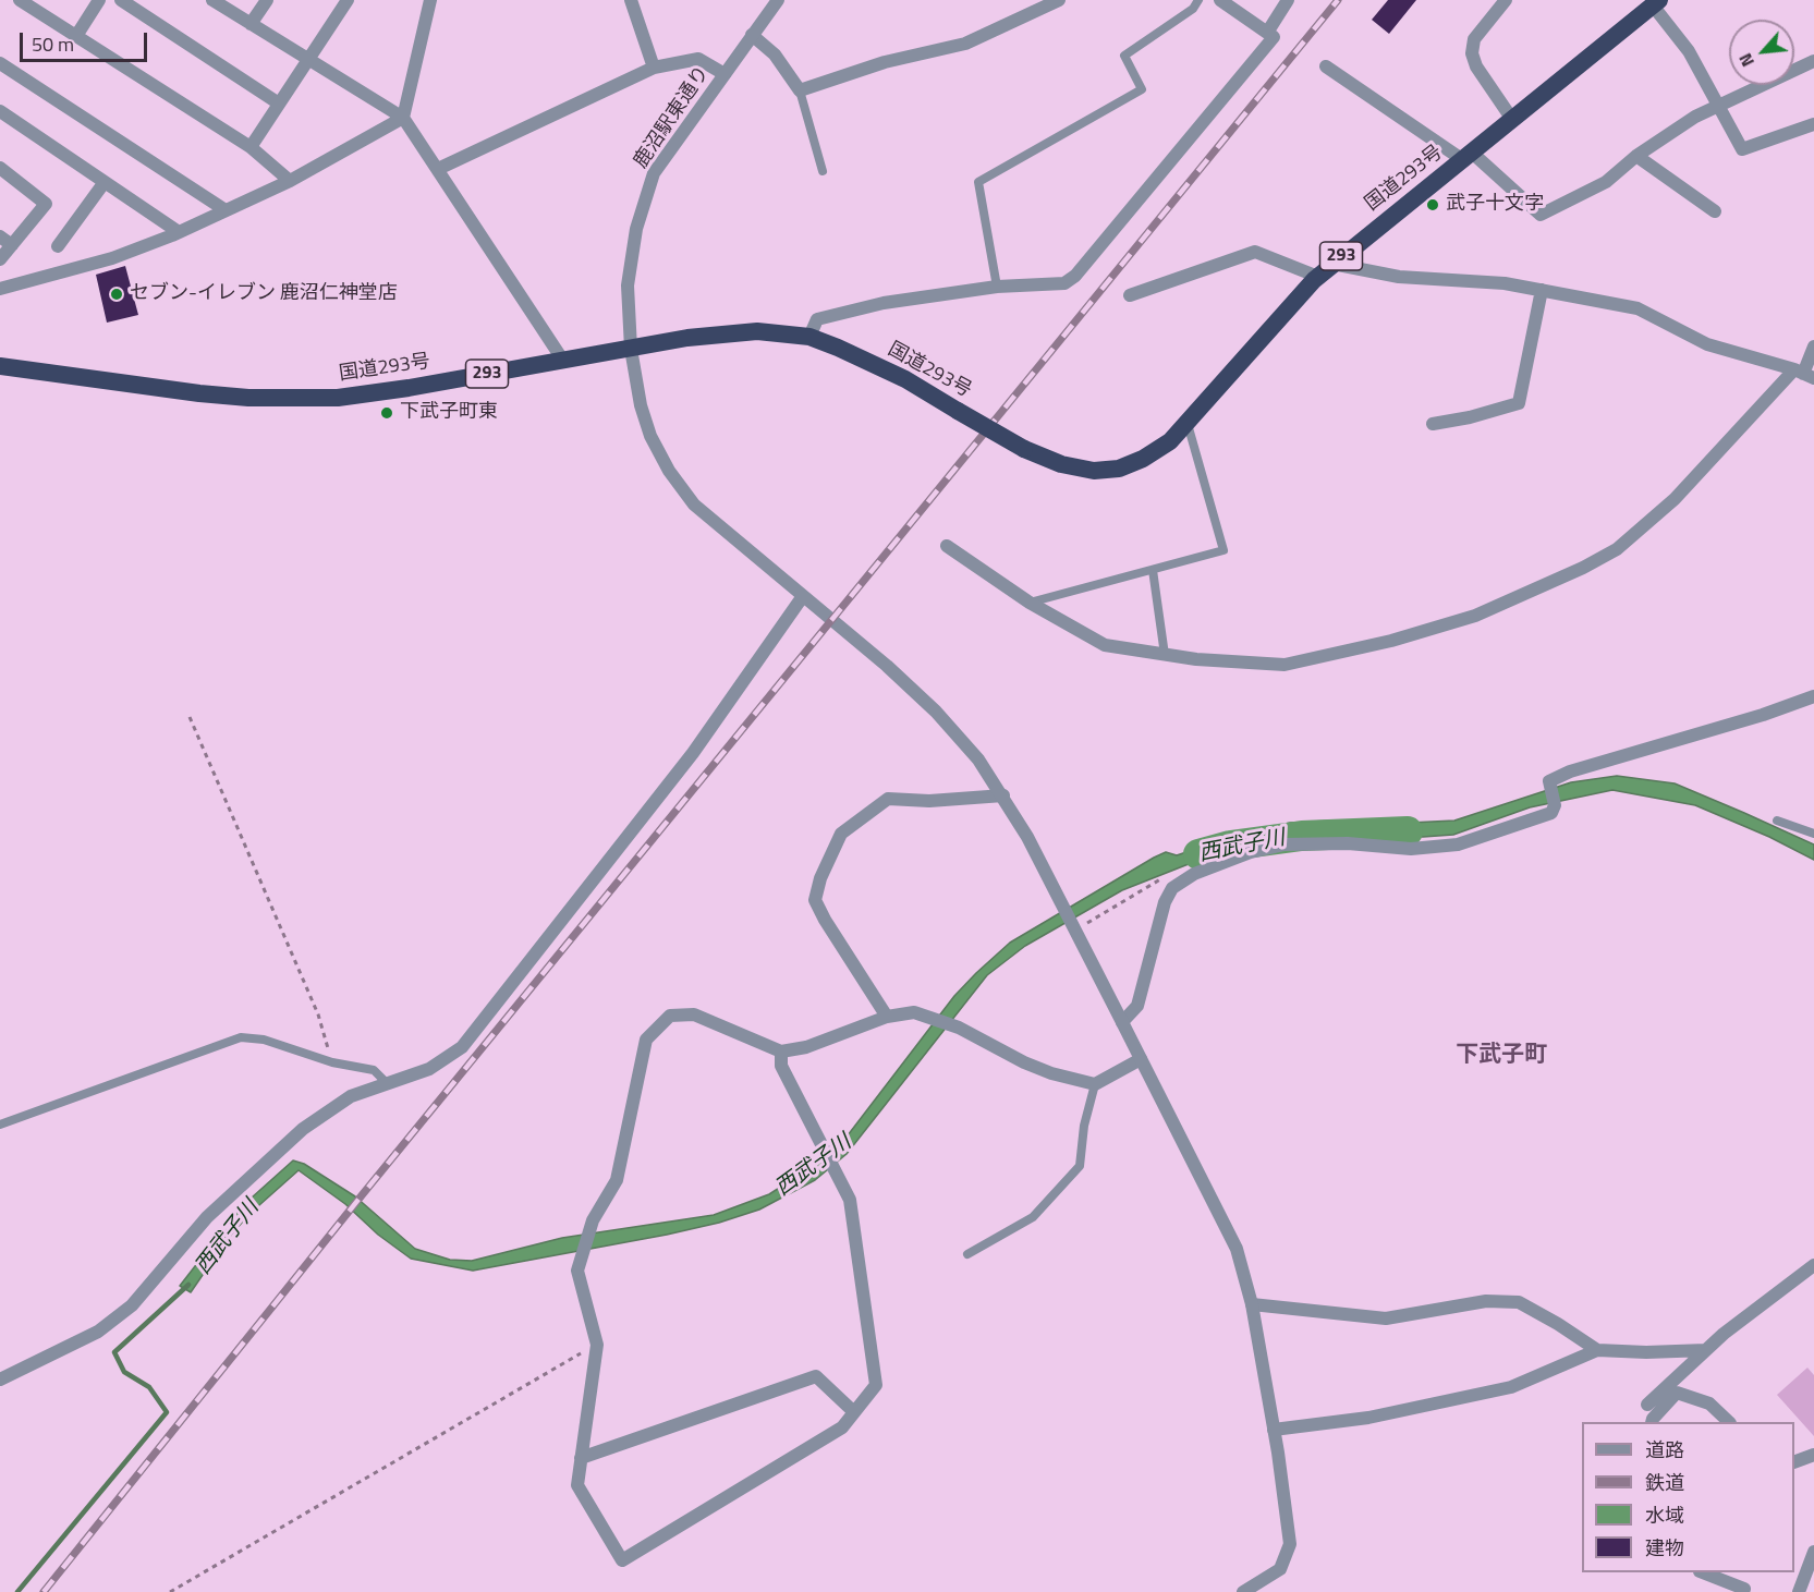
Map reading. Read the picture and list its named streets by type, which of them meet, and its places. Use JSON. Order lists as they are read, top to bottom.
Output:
{
  "streets": {
    "highway": ["国道293号", "293"],
    "street": ["鹿沼駅東通り"]
  },
  "crossings": [
    ["鹿沼駅東通り", "国道293号"]
  ],
  "districts": ["下武子町"],
  "water": ["西武子川"],
  "places": ["武子十文字", "セブン-イレブン 鹿沼仁神堂店", "下武子町東"],
  "legend": [
    "道路",
    "鉄道",
    "水域",
    "建物"
  ],
  "scale_bar": "50 m",
  "north": "bottom left"
}
